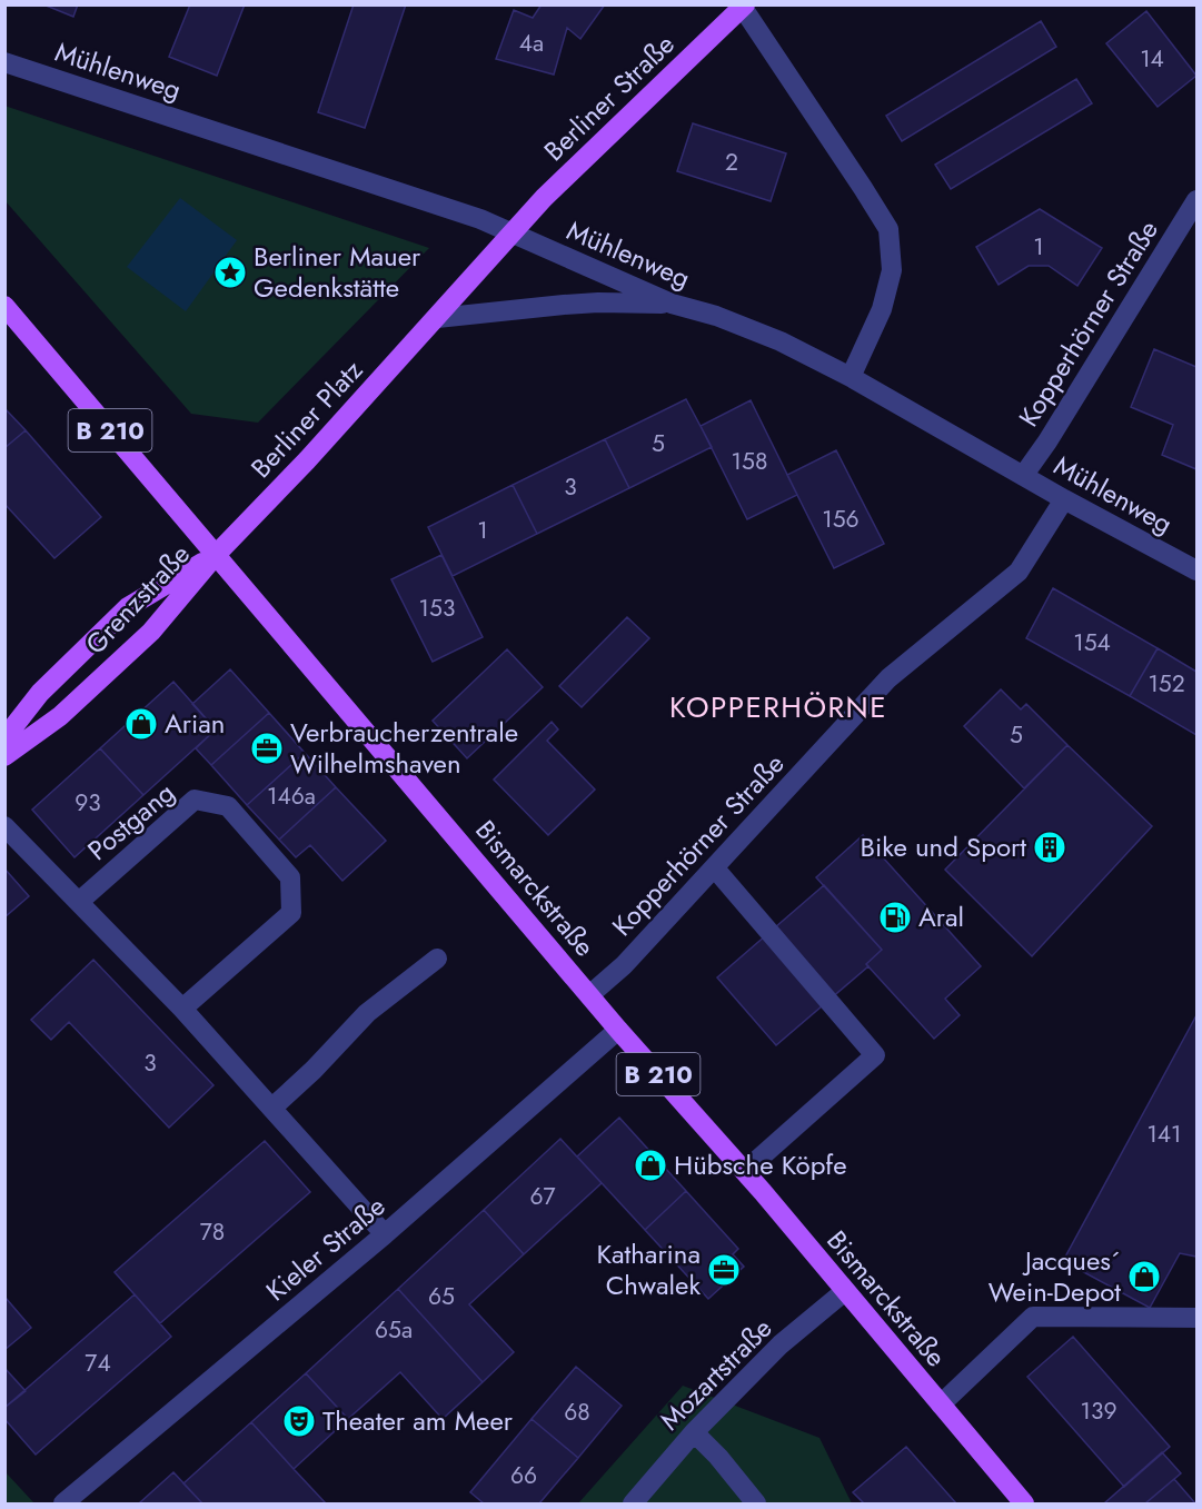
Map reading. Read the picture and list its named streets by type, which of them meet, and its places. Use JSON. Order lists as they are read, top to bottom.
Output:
{
  "streets": {
    "main road": [
      "Berliner Straße",
      "Berliner Platz",
      "B 210",
      "Grenzstraße",
      "Bismarckstraße"
    ],
    "street": [
      "Mühlenweg",
      "Kopperhörner Straße",
      "Postgang",
      "Kieler Straße",
      "Mozartstraße"
    ]
  },
  "crossings": [
    ["Mühlenweg", "Berliner Straße"],
    ["Mühlenweg", "Kopperhörner Straße"],
    ["Mühlenweg", "Berliner Platz"],
    ["Berliner Straße", "Berliner Platz"],
    ["Kopperhörner Straße", "Bismarckstraße"],
    ["Berliner Platz", "Grenzstraße"],
    ["Berliner Platz", "Bismarckstraße"],
    ["Grenzstraße", "Bismarckstraße"],
    ["Postgang", "Kieler Straße"],
    ["Bismarckstraße", "Kieler Straße"],
    ["Bismarckstraße", "Mozartstraße"]
  ],
  "districts": ["KOPPERHÖRNE"],
  "places": {
    "place": ["Berliner Mauer Gedenkstätte"],
    "shop": ["Arian", "Hübsche Köpfe", "Jacques´ Wein-Depot"],
    "office": ["Verbraucherzentrale Wilhelmshaven", "Katharina Chwalek"],
    "building": ["Bike und Sport"],
    "fuel station": ["Aral"],
    "theatre": ["Theater am Meer"]
  },
  "house_numbers": [
    "4a",
    "14",
    "2",
    "1",
    "5",
    "158",
    "3",
    "156",
    "1",
    "153",
    "154",
    "152",
    "5",
    "146a",
    "93",
    "3",
    "141",
    "67",
    "78",
    "65",
    "65a",
    "74",
    "139",
    "68",
    "66"
  ]
}
